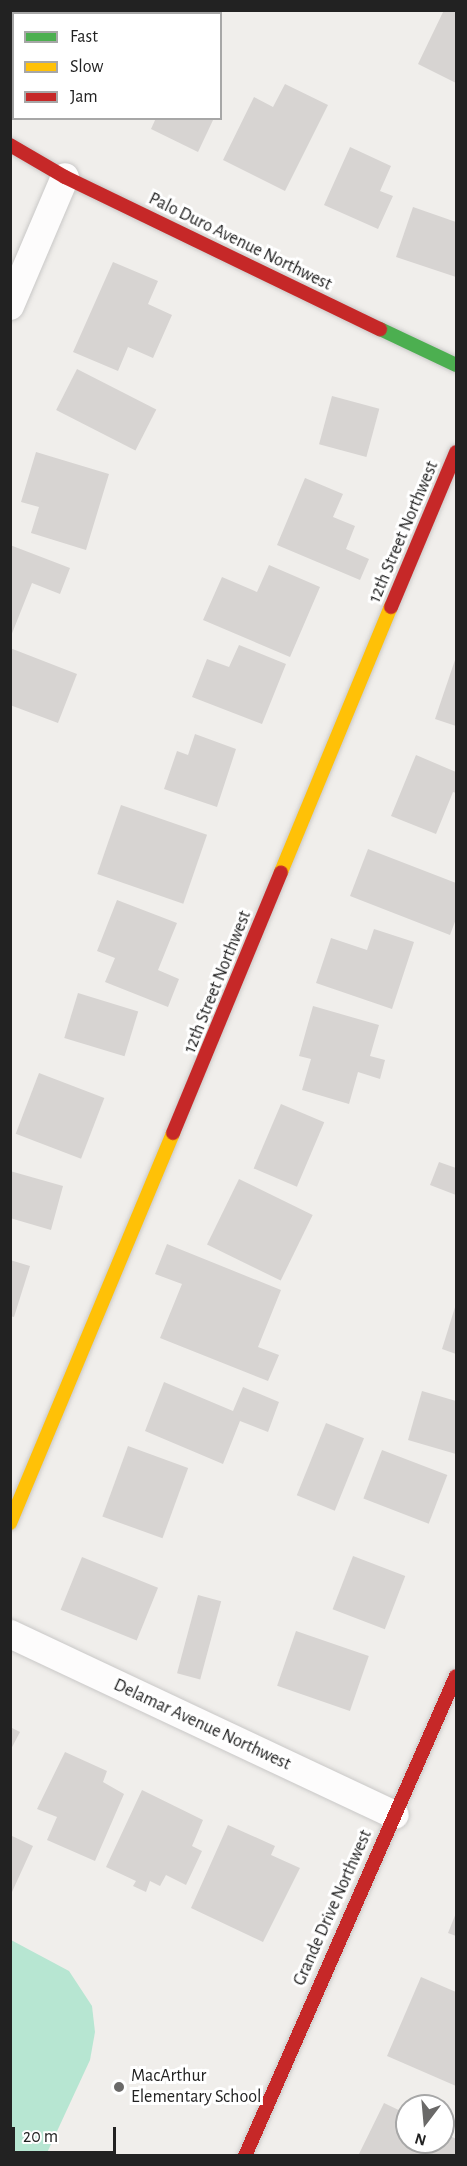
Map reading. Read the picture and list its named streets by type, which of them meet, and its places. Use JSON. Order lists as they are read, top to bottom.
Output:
{
  "streets": {
    "street": [
      "Palo Duro Avenue Northwest",
      "12th Street Northwest",
      "Delamar Avenue Northwest",
      "Grande Drive Northwest"
    ]
  },
  "crossings": [
    ["Delamar Avenue Northwest", "Grande Drive Northwest"]
  ],
  "places": ["MacArthur Elementary School"],
  "legend": ["Fast", "Slow", "Jam"],
  "scale_bar": "20 m",
  "north": "bottom"
}
